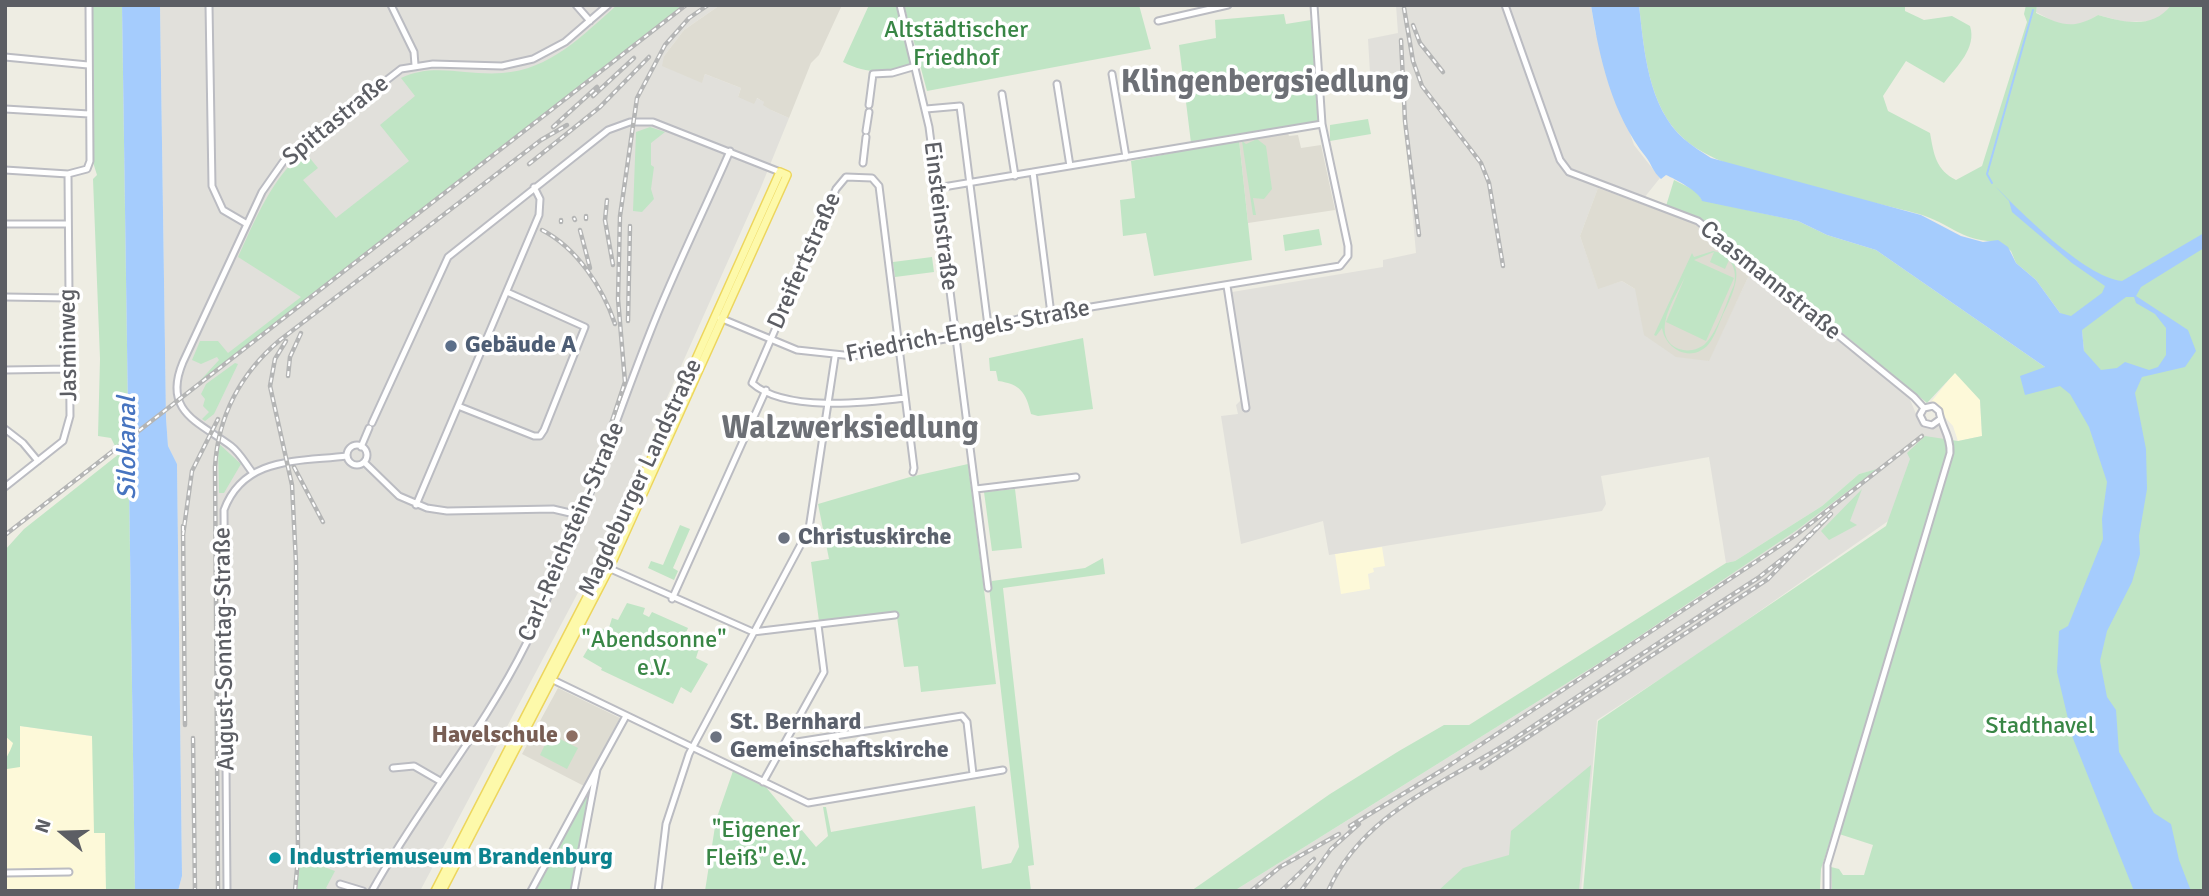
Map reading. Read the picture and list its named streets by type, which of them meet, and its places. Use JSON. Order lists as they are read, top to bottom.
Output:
{
  "streets": {
    "main road": ["Magdeburger Landstraße"],
    "street": [
      "Spittastraße",
      "Einsteinstraße",
      "Dreifertstraße",
      "Caasmannstraße",
      "Friedrich-Engels-Straße",
      "Jasminweg",
      "Carl-Reichstein-Straße",
      "August-Sonntag-Straße"
    ]
  },
  "crossings": [
    ["Spittastraße", "August-Sonntag-Straße"],
    ["Einsteinstraße", "Friedrich-Engels-Straße"],
    ["Dreifertstraße", "Friedrich-Engels-Straße"],
    ["Friedrich-Engels-Straße", "Magdeburger Landstraße"]
  ],
  "districts": ["Klingenbergsiedlung", "Walzwerksiedlung"],
  "water": ["Silokanal"],
  "parks": [
    "Altstädtischer Friedhof",
    "\"Abendsonne\" e.V.",
    "Stadthavel",
    "\"Eigener Fleiß\" e.V."
  ],
  "places": [
    "Gebäude A",
    "Christuskirche",
    "Havelschule",
    "St. Bernhard Gemeinschaftskirche",
    "Industriemuseum Brandenburg"
  ],
  "north": "left"
}
